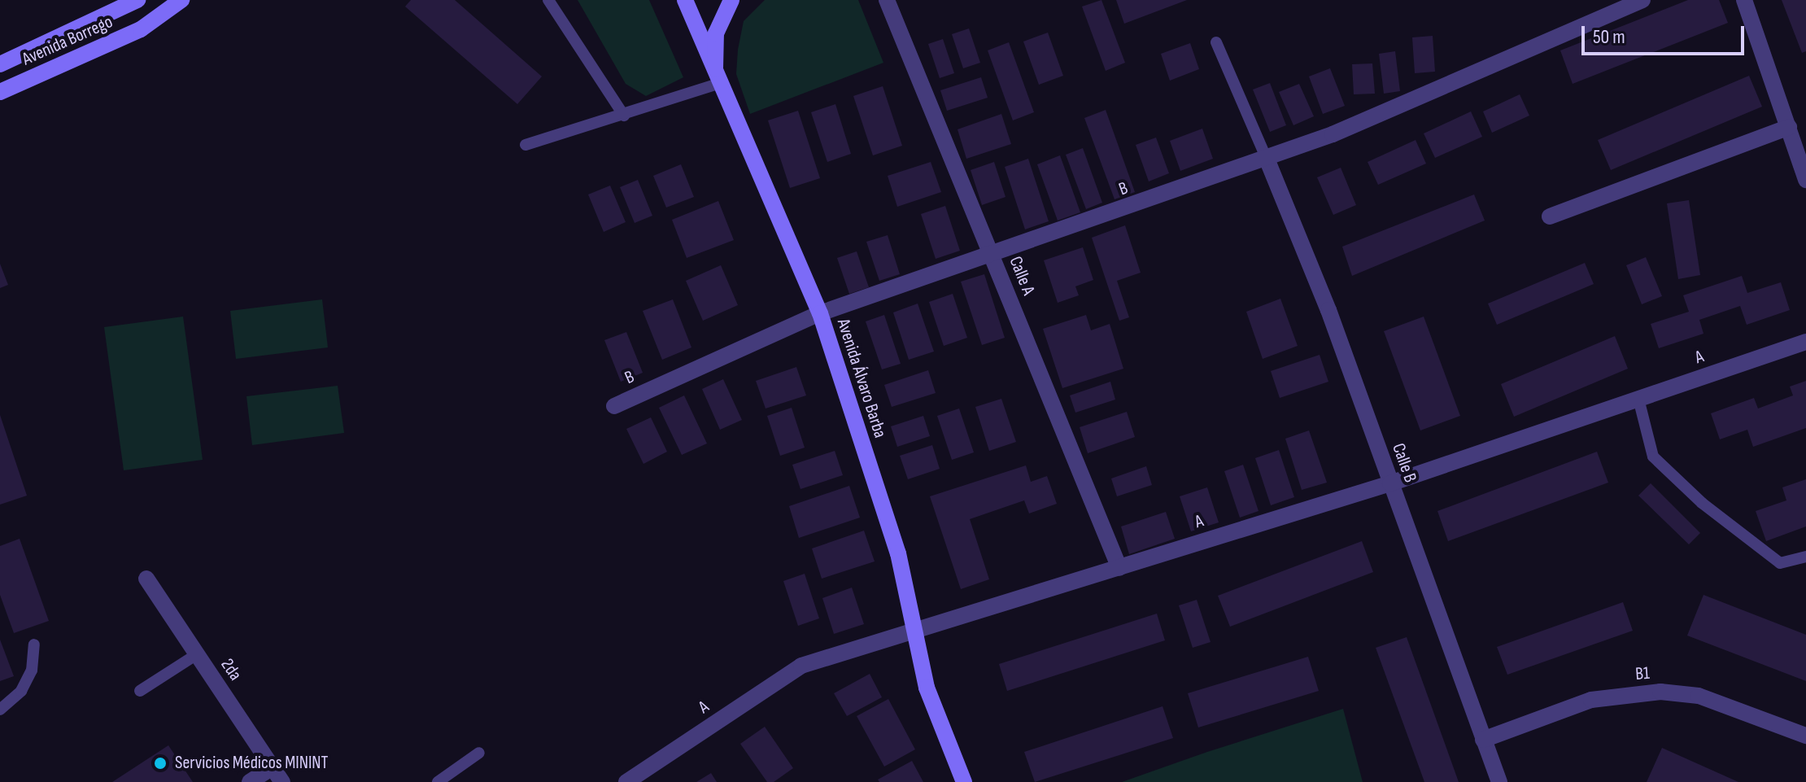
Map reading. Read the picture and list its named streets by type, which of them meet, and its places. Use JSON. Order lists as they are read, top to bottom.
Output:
{
  "streets": {
    "street": [
      "Avenida Borrego",
      "B",
      "Calle A",
      "A",
      "Avenida Álvaro Barba",
      "Calle B",
      "2da",
      "B1"
    ]
  },
  "crossings": [
    ["B", "Calle A"],
    ["B", "Avenida Álvaro Barba"],
    ["B", "Calle B"],
    ["Calle A", "A"],
    ["A", "Avenida Álvaro Barba"],
    ["A", "Calle B"],
    ["Calle B", "B1"]
  ],
  "places": ["Servicios Médicos MININT"],
  "scale_bar": "50 m"
}
